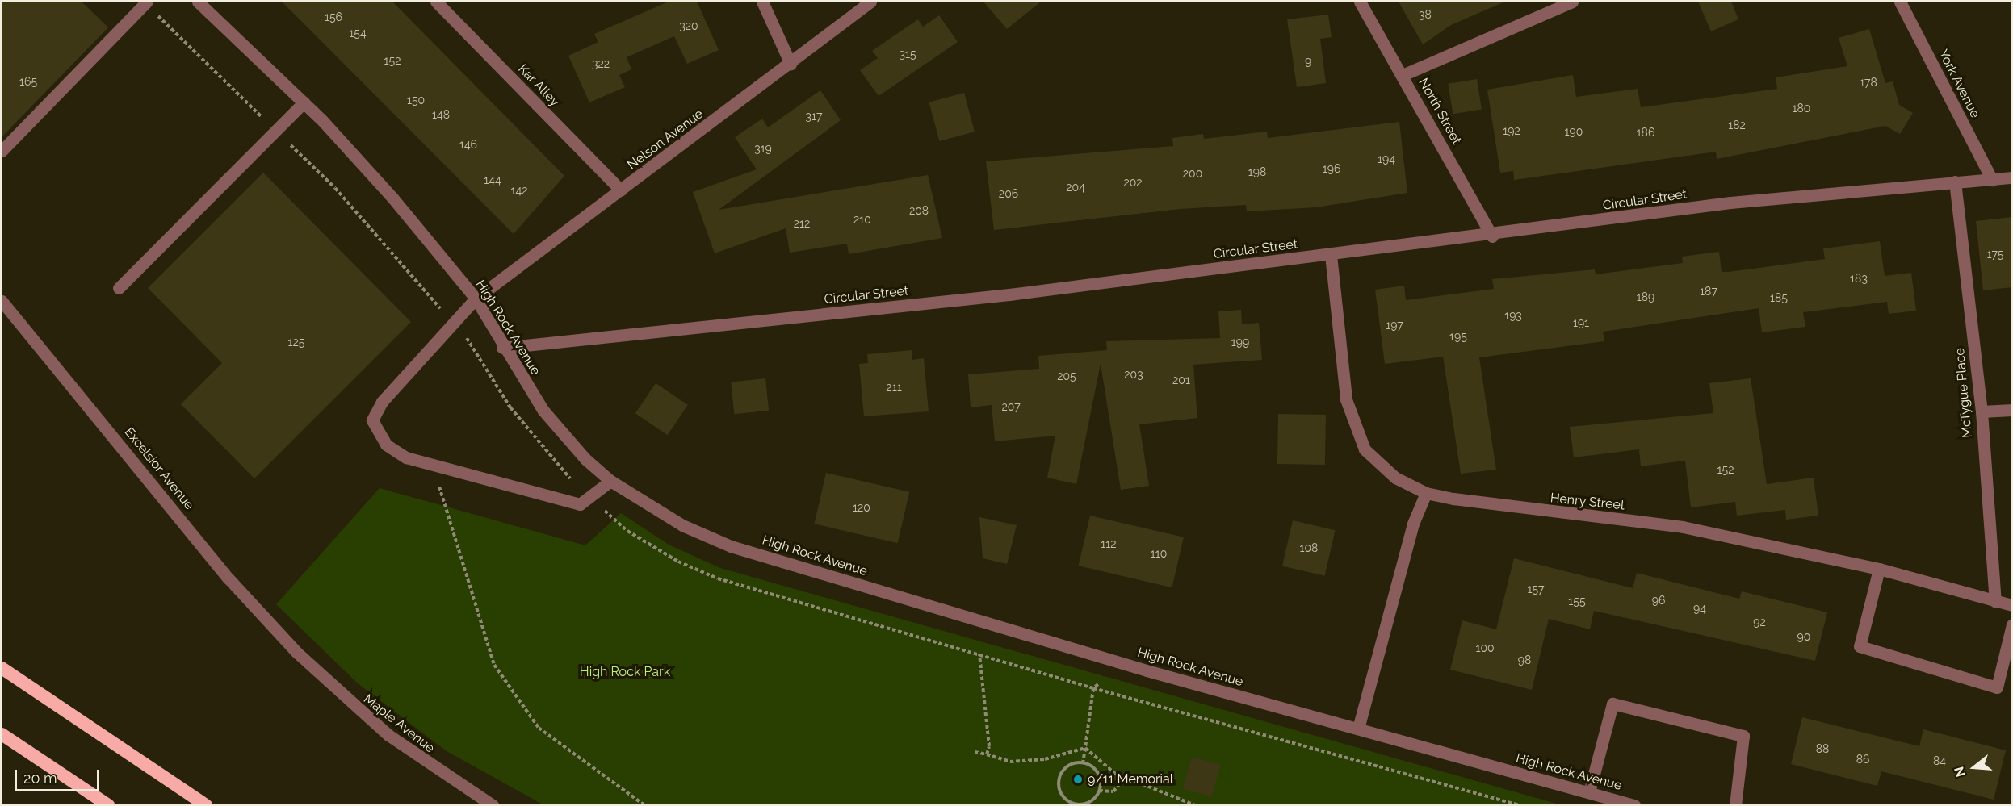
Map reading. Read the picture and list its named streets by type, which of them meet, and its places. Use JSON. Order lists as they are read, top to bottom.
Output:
{
  "streets": {
    "street": [
      "York Avenue",
      "Kar Alley",
      "North Street",
      "Nelson Avenue",
      "Circular Street",
      "High Rock Avenue",
      "McTygue Place",
      "Excelsior Avenue",
      "Henry Street",
      "Maple Avenue"
    ]
  },
  "crossings": [
    ["York Avenue", "Circular Street"],
    ["Kar Alley", "Nelson Avenue"],
    ["North Street", "Circular Street"],
    ["Nelson Avenue", "High Rock Avenue"],
    ["Circular Street", "High Rock Avenue"],
    ["Circular Street", "McTygue Place"],
    ["Circular Street", "Henry Street"],
    ["McTygue Place", "Henry Street"],
    ["Excelsior Avenue", "Maple Avenue"]
  ],
  "parks": ["High Rock Park"],
  "places": ["9/11 Memorial"],
  "house_numbers": [
    "38",
    "156",
    "320",
    "154",
    "315",
    "152",
    "9",
    "322",
    "165",
    "178",
    "150",
    "180",
    "148",
    "317",
    "182",
    "192",
    "190",
    "186",
    "146",
    "319",
    "194",
    "196",
    "198",
    "200",
    "144",
    "202",
    "204",
    "142",
    "206",
    "208",
    "210",
    "212",
    "175",
    "183",
    "187",
    "189",
    "185",
    "193",
    "191",
    "197",
    "195",
    "125",
    "199",
    "203",
    "205",
    "201",
    "211",
    "207",
    "152",
    "120",
    "112",
    "108",
    "110",
    "157",
    "96",
    "155",
    "94",
    "92",
    "90",
    "100",
    "98",
    "88",
    "86",
    "84"
  ],
  "scale_bar": "20 m",
  "north": "left"
}
